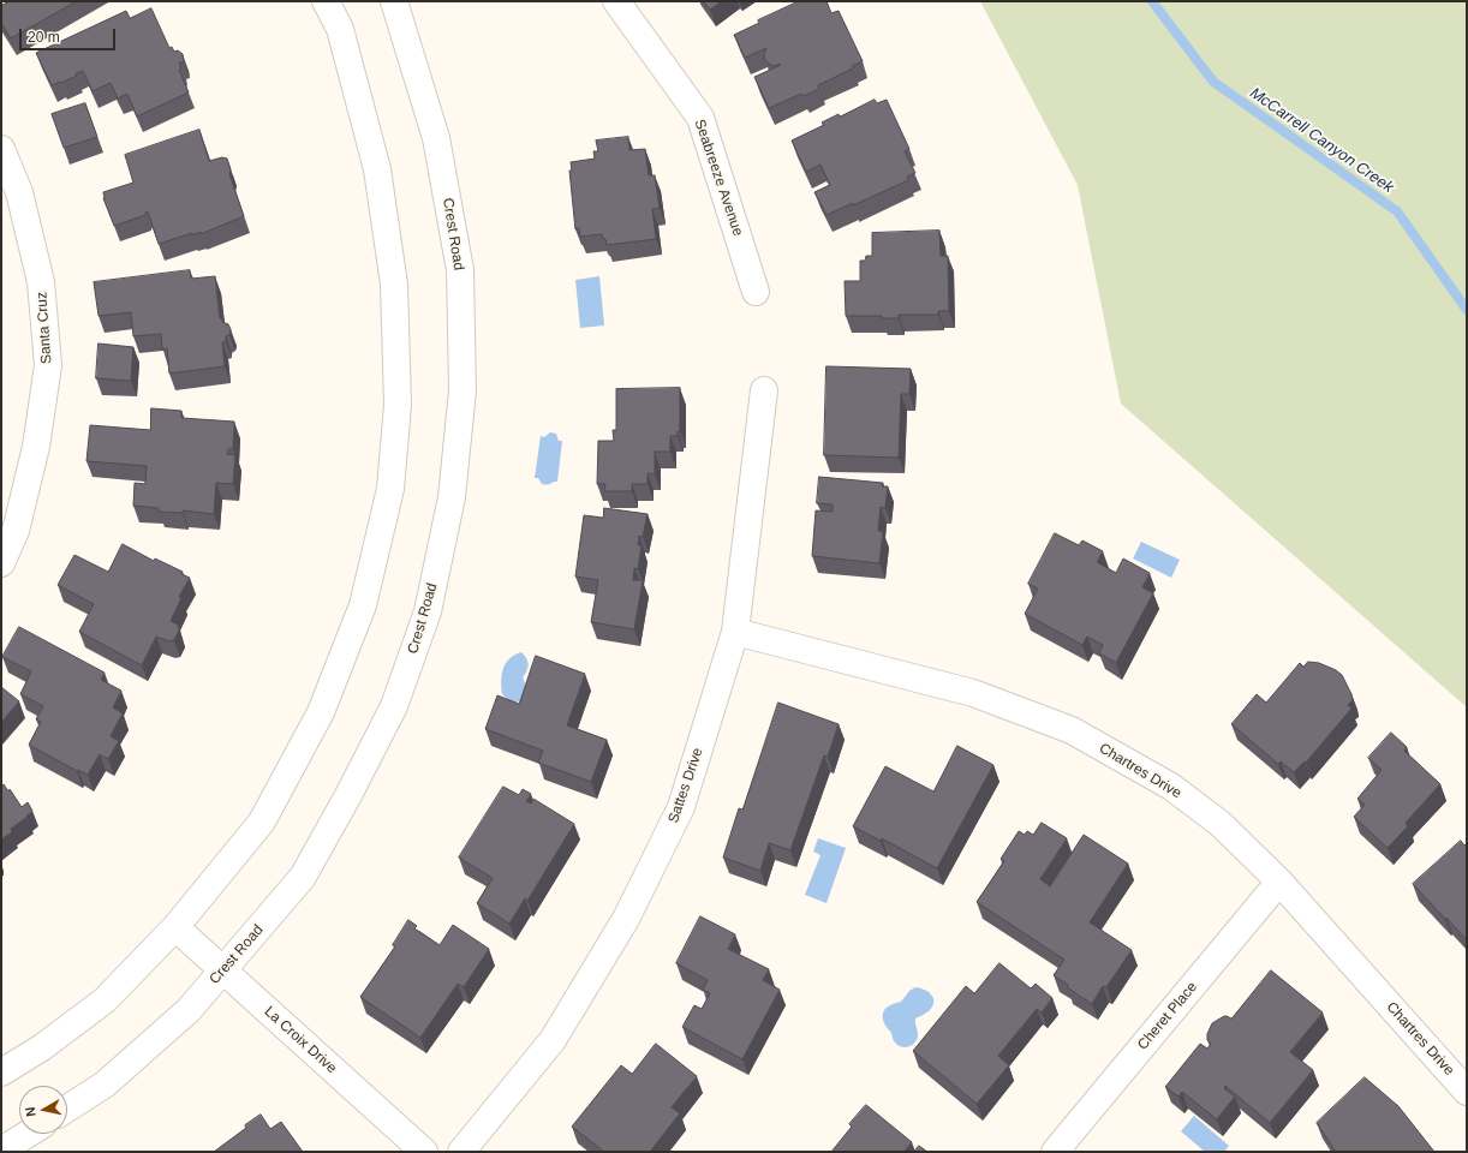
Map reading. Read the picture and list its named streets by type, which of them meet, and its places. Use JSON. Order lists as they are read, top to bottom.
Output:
{
  "streets": {
    "street": [
      "Seabreeze Avenue",
      "Crest Road",
      "Santa Cruz",
      "Chartres Drive",
      "Sattes Drive",
      "Cheret Place",
      "La Croix Drive"
    ]
  },
  "crossings": [
    ["Crest Road", "La Croix Drive"],
    ["Chartres Drive", "Sattes Drive"],
    ["Chartres Drive", "Cheret Place"]
  ],
  "water": ["McCarrell Canyon Creek"],
  "scale_bar": "20 m",
  "north": "left"
}
